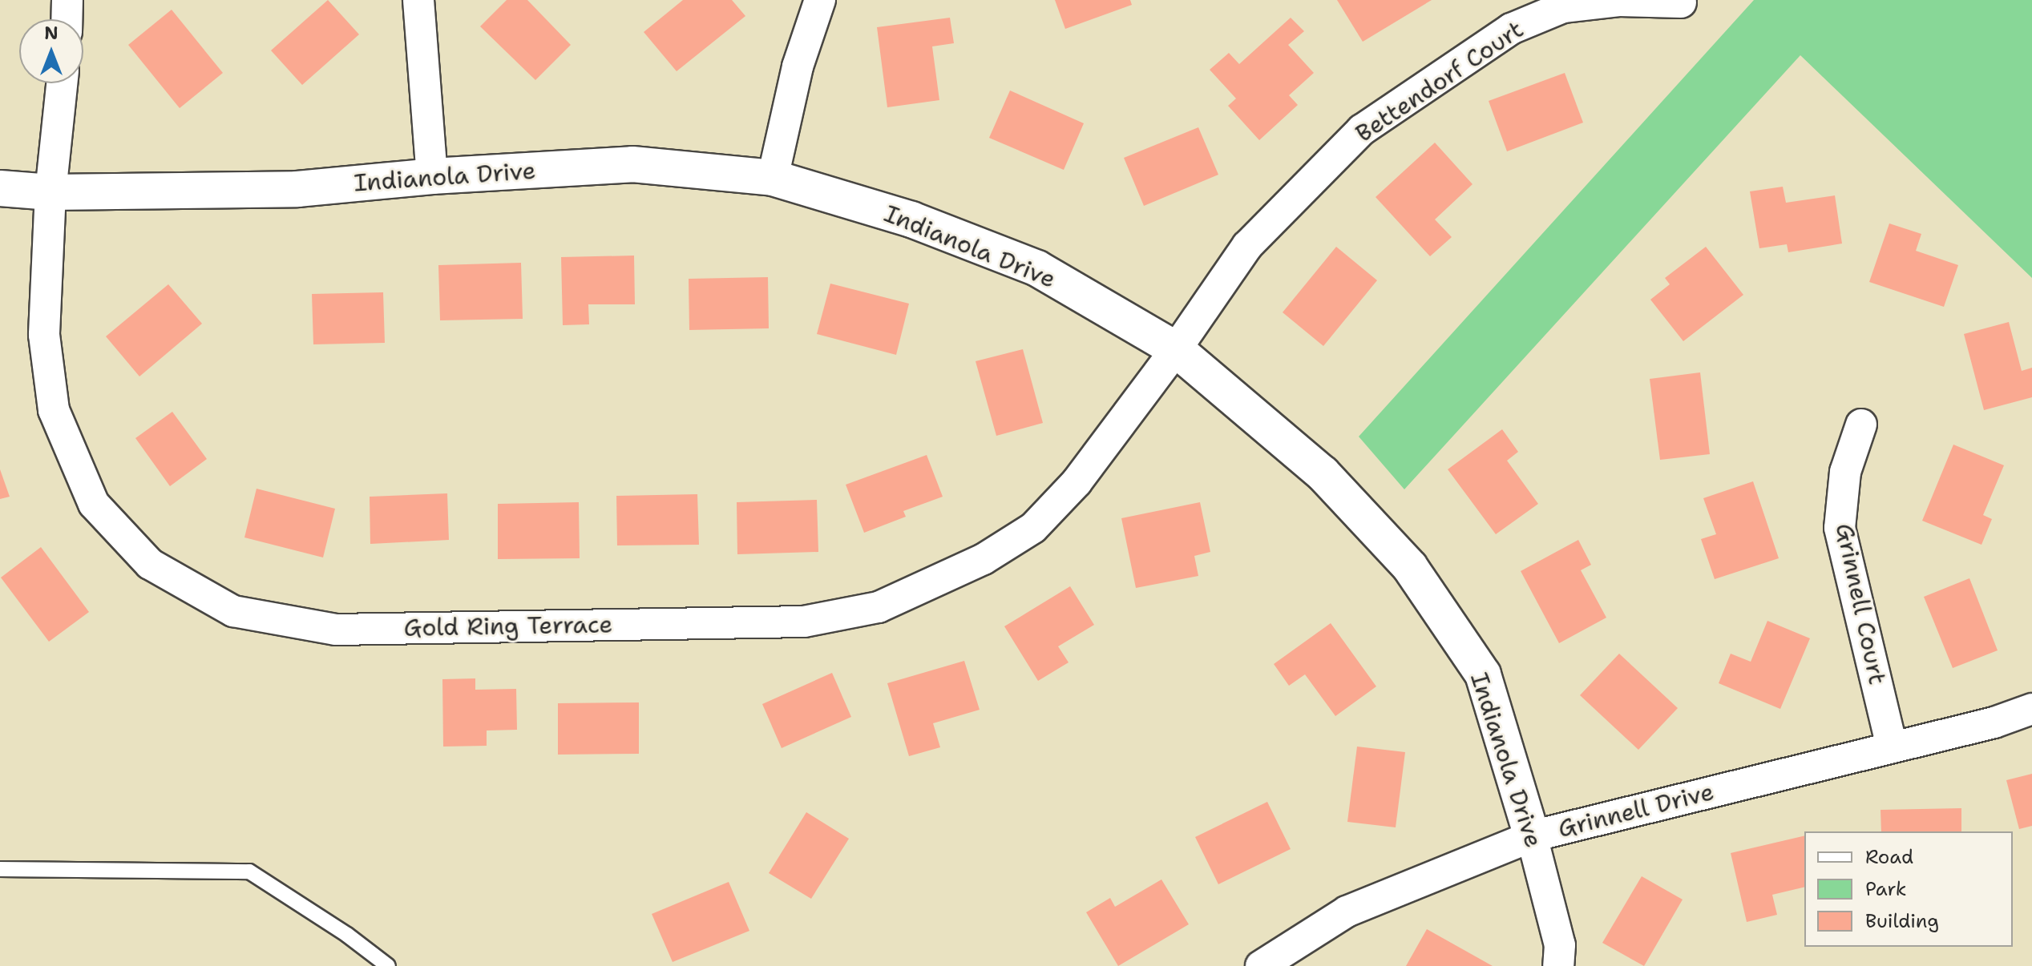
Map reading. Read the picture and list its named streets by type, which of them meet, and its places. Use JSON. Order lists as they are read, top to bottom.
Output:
{
  "streets": {
    "street": [
      "Bettendorf Court",
      "Indianola Drive",
      "Grinnell Court",
      "Gold Ring Terrace",
      "Grinnell Drive"
    ]
  },
  "crossings": [
    ["Bettendorf Court", "Indianola Drive"],
    ["Bettendorf Court", "Gold Ring Terrace"],
    ["Indianola Drive", "Gold Ring Terrace"],
    ["Indianola Drive", "Grinnell Drive"],
    ["Grinnell Court", "Grinnell Drive"]
  ],
  "legend": ["Road", "Park", "Building"],
  "north": "top"
}
